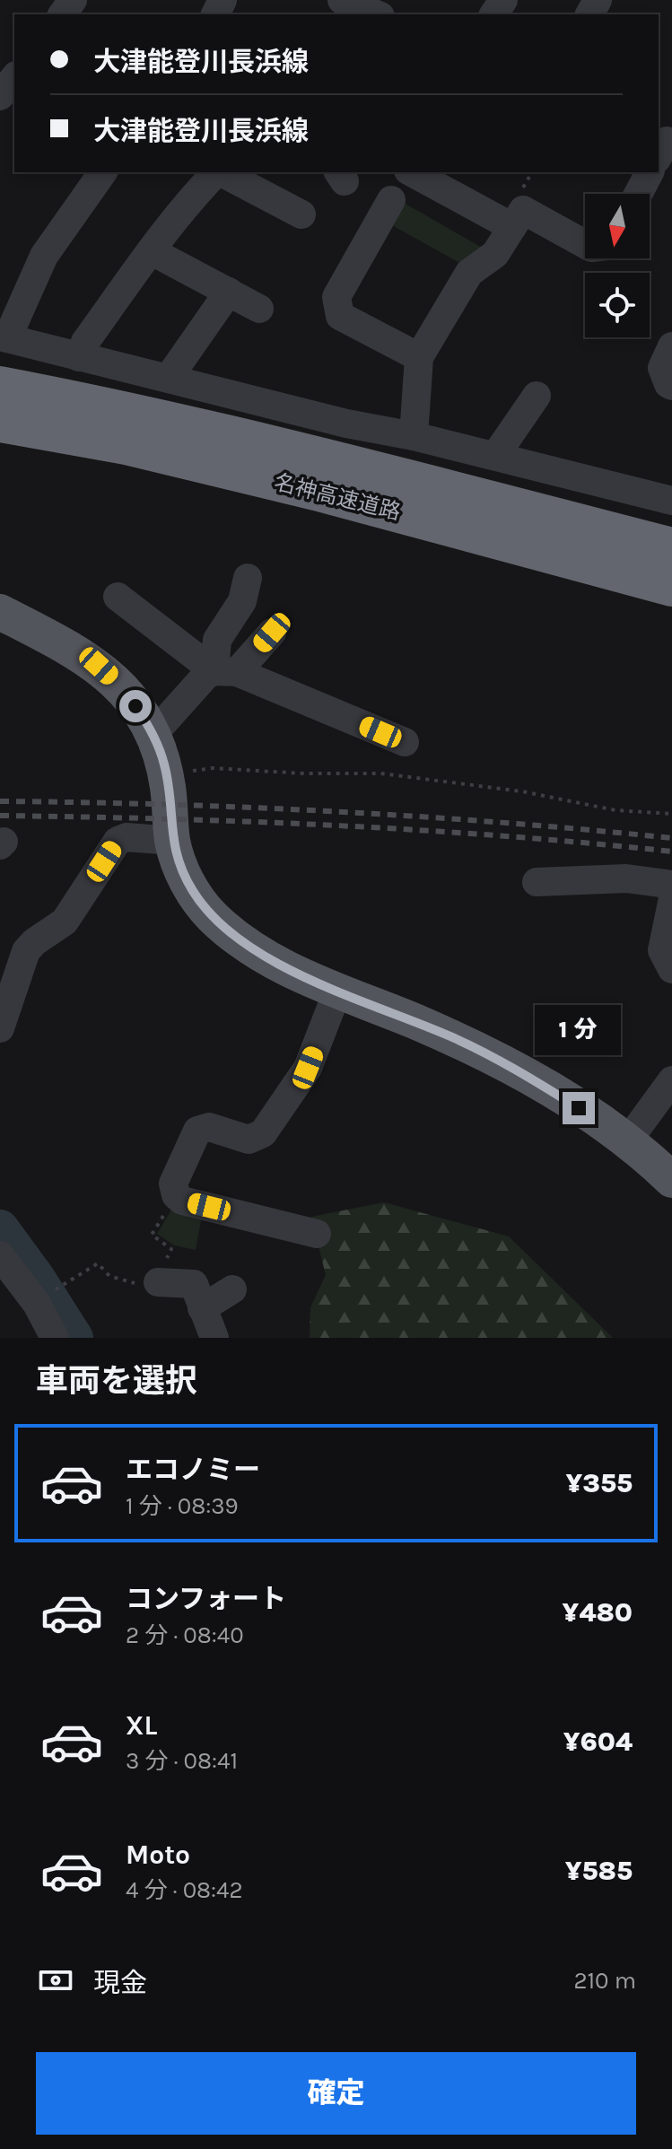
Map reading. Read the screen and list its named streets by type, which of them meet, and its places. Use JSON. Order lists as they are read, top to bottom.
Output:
{
  "streets": {
    "highway": ["名神高速道路"]
  },
  "north": "bottom",
  "page": {
    "banner": ["大津能登川長浜線", "大津能登川長浜線"],
    "bubble": "1 分",
    "heading": "車両を選択",
    "list": [
      {
        "name": "エコノミー",
        "note": "1 分 · 08:39",
        "value": "¥355"
      },
      {
        "name": "コンフォート",
        "note": "2 分 · 08:40",
        "value": "¥480"
      },
      {
        "name": "XL",
        "note": "3 分 · 08:41",
        "value": "¥604"
      },
      {
        "name": "Moto",
        "note": "4 分 · 08:42",
        "value": "¥585"
      }
    ],
    "pay": ["現金", "210 m"],
    "buttons": "確定"
  }
}
